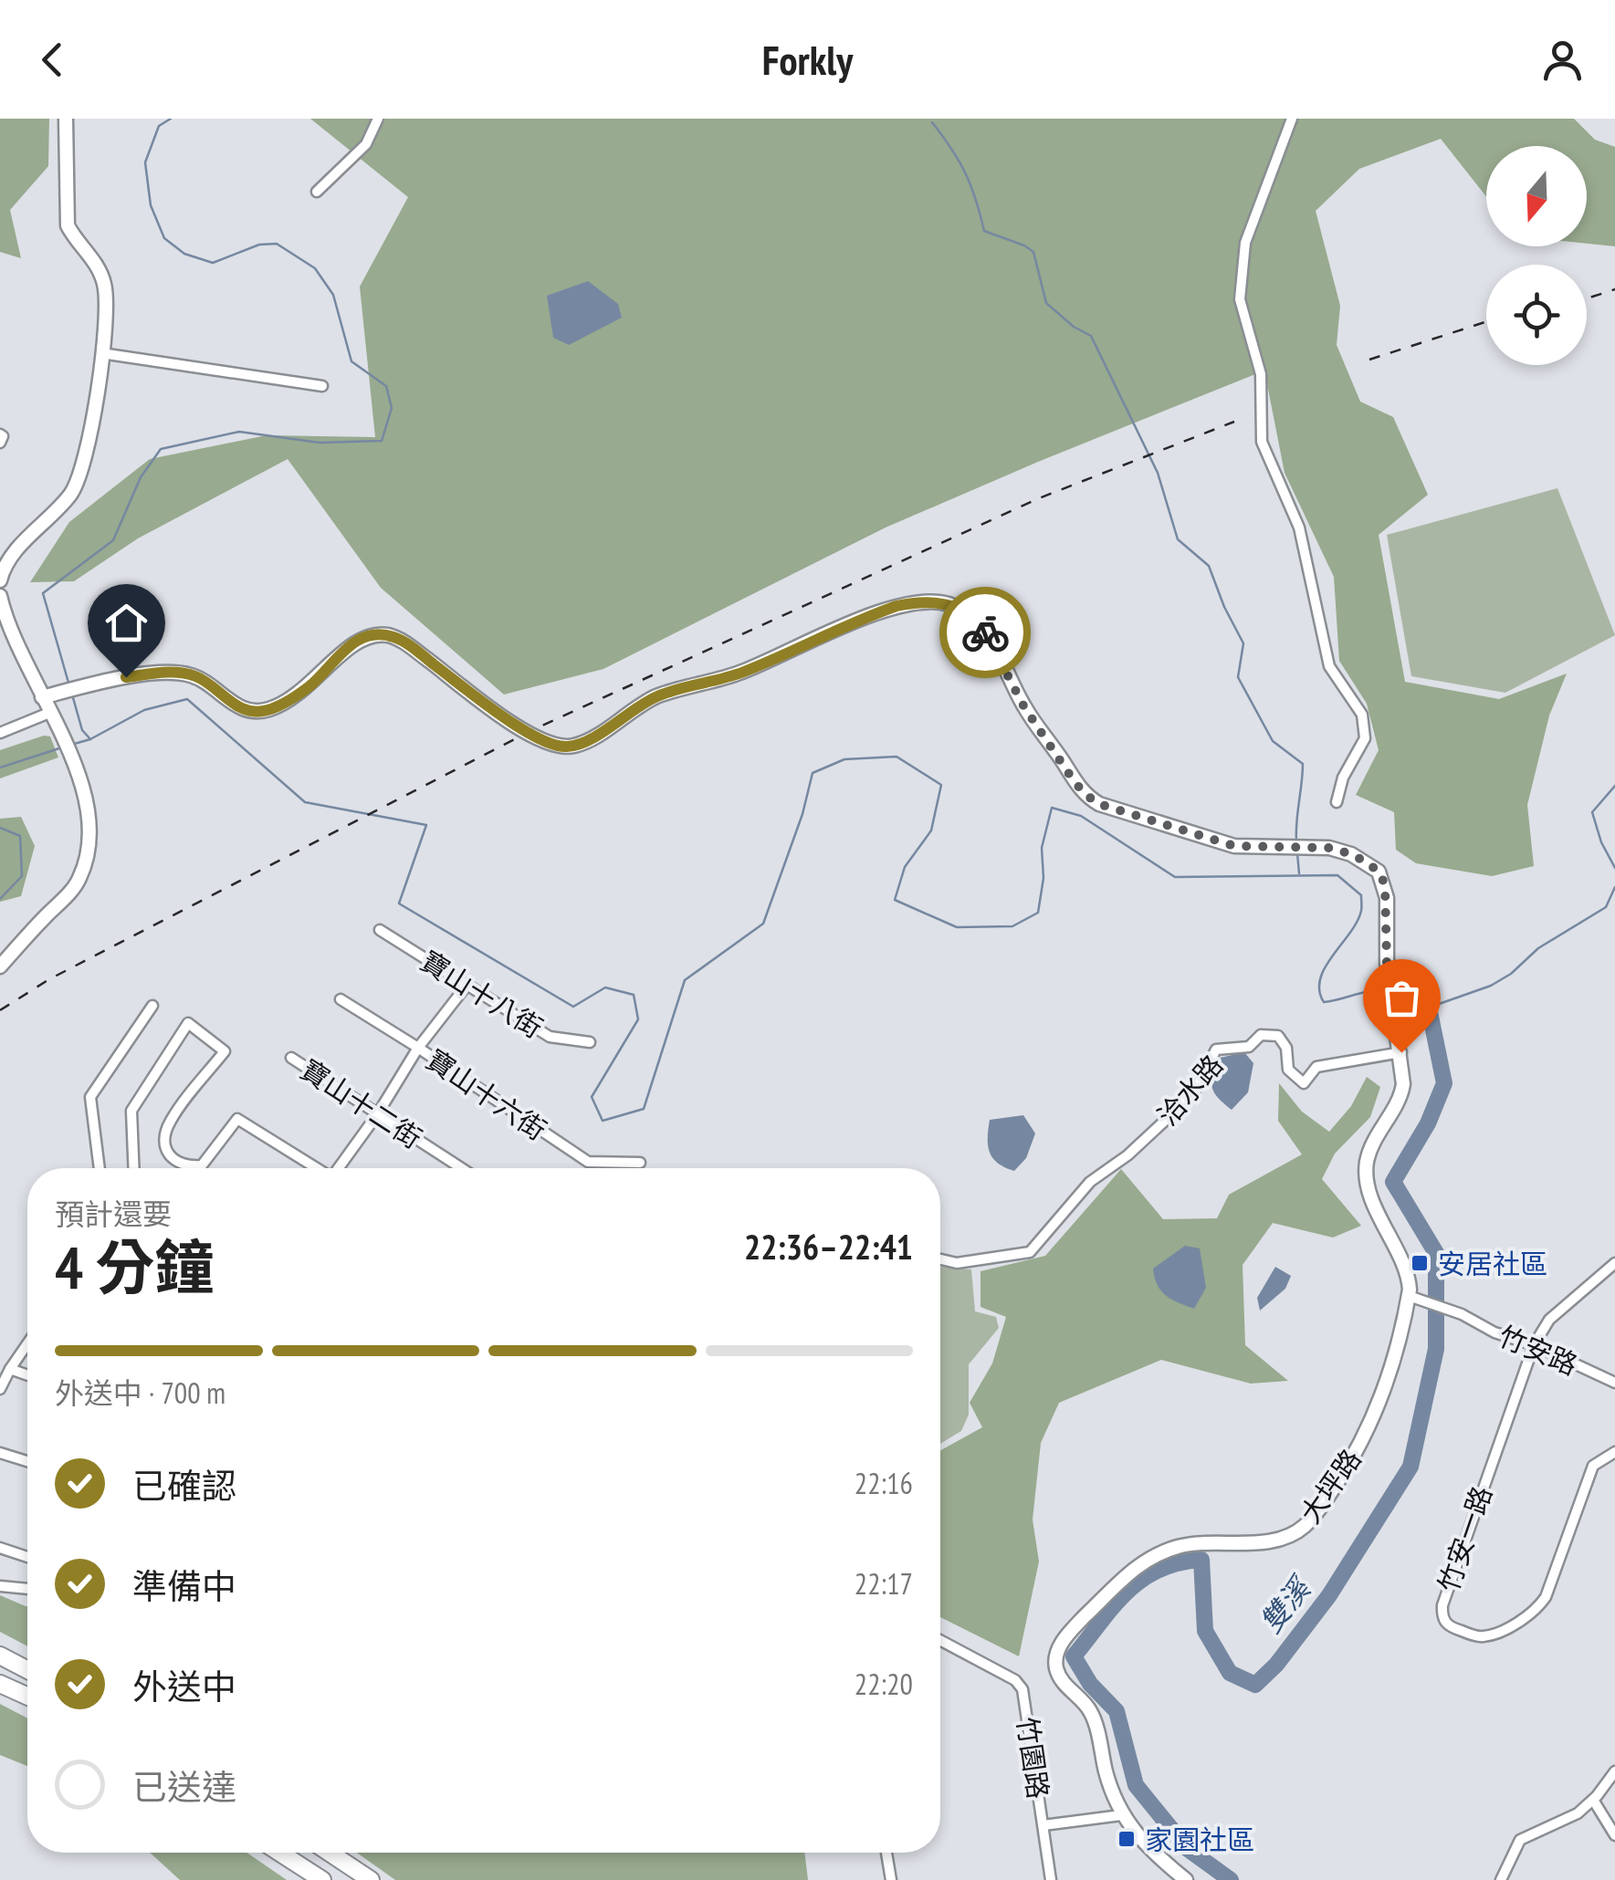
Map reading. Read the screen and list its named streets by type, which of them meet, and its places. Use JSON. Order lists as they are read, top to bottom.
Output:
{
  "streets": {
    "street": [
      "寶山十八街",
      "洽水路",
      "寶山十六街",
      "寶山十二街",
      "竹安路",
      "大坪路",
      "竹安一路",
      "竹園路"
    ]
  },
  "crossings": [
    ["洽水路", "大坪路"],
    ["竹安路", "大坪路"],
    ["竹安路", "竹安一路"]
  ],
  "water": ["雙溪"],
  "places": {
    "transit": ["安居社區", "家園社區"]
  },
  "north": "bottom",
  "page": {
    "header": "Forkly",
    "heading": ["4 分鐘", "預計還要", "22:36–22:41"],
    "bar": "外送中 · 700 m",
    "list": [
      ["已確認", "22:16"],
      ["準備中", "22:17"],
      ["外送中", "22:20"],
      "已送達"
    ]
  }
}
